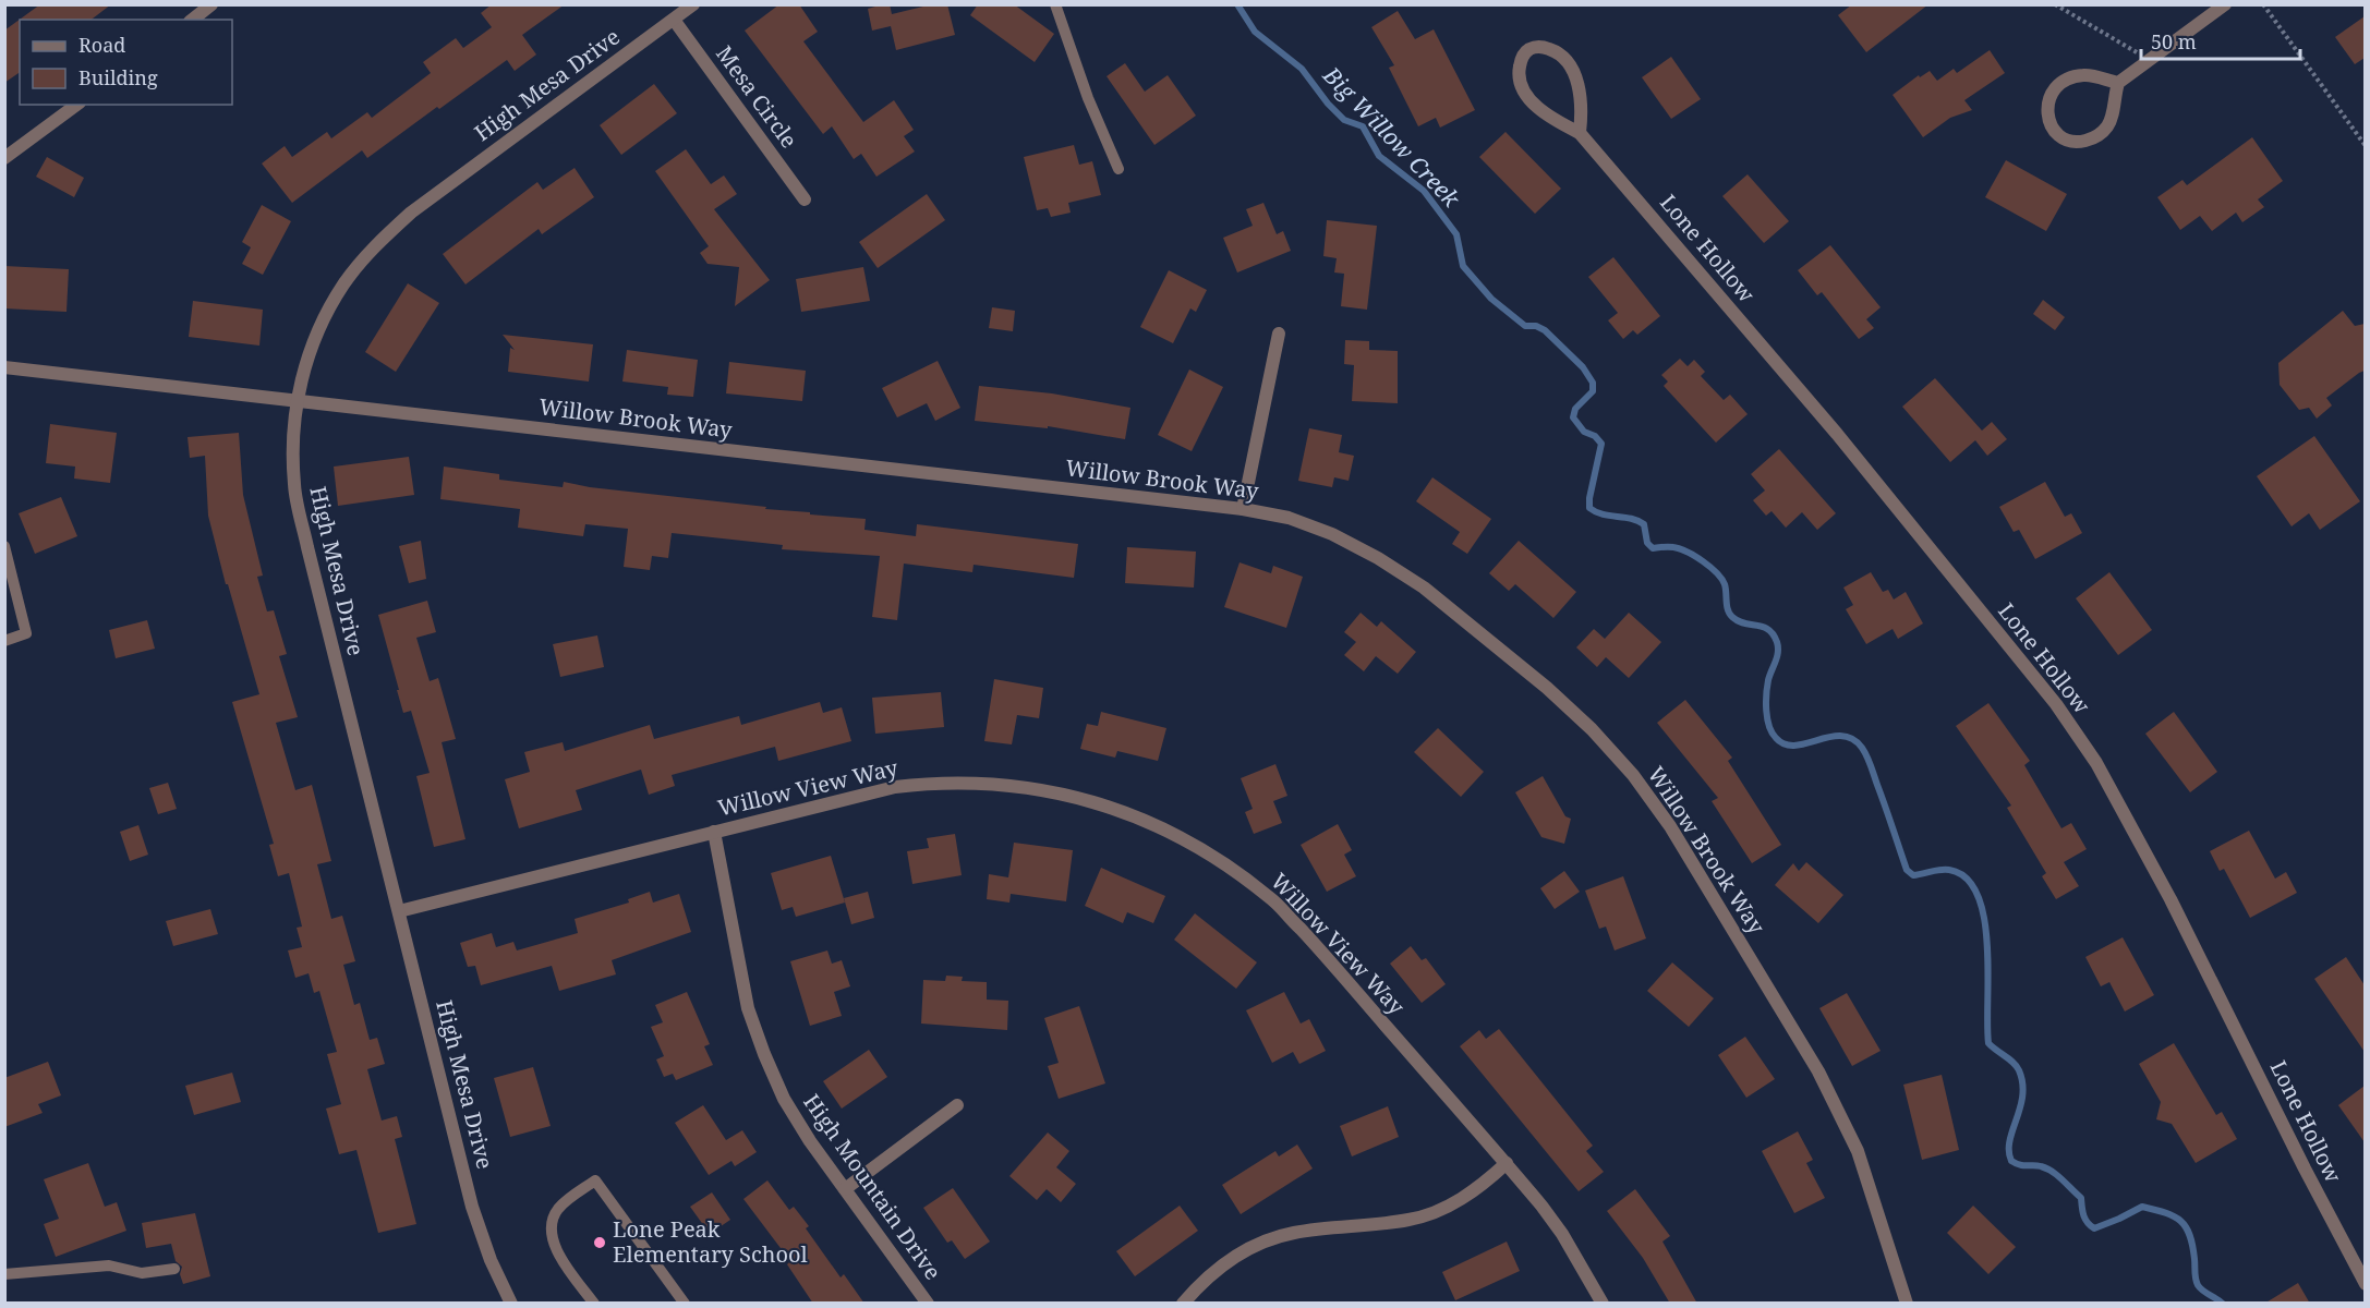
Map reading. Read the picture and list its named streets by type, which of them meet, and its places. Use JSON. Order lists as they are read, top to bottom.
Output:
{
  "streets": {
    "street": [
      "High Mesa Drive",
      "Mesa Circle",
      "Lone Hollow",
      "Willow Brook Way",
      "Willow View Way",
      "High Mountain Drive"
    ]
  },
  "crossings": [
    ["High Mesa Drive", "Mesa Circle"],
    ["High Mesa Drive", "Willow Brook Way"],
    ["High Mesa Drive", "Willow View Way"],
    ["Willow View Way", "High Mountain Drive"]
  ],
  "water": ["Big Willow Creek"],
  "places": ["Lone Peak Elementary School"],
  "legend": ["Road", "Building"],
  "scale_bar": "50 m"
}
